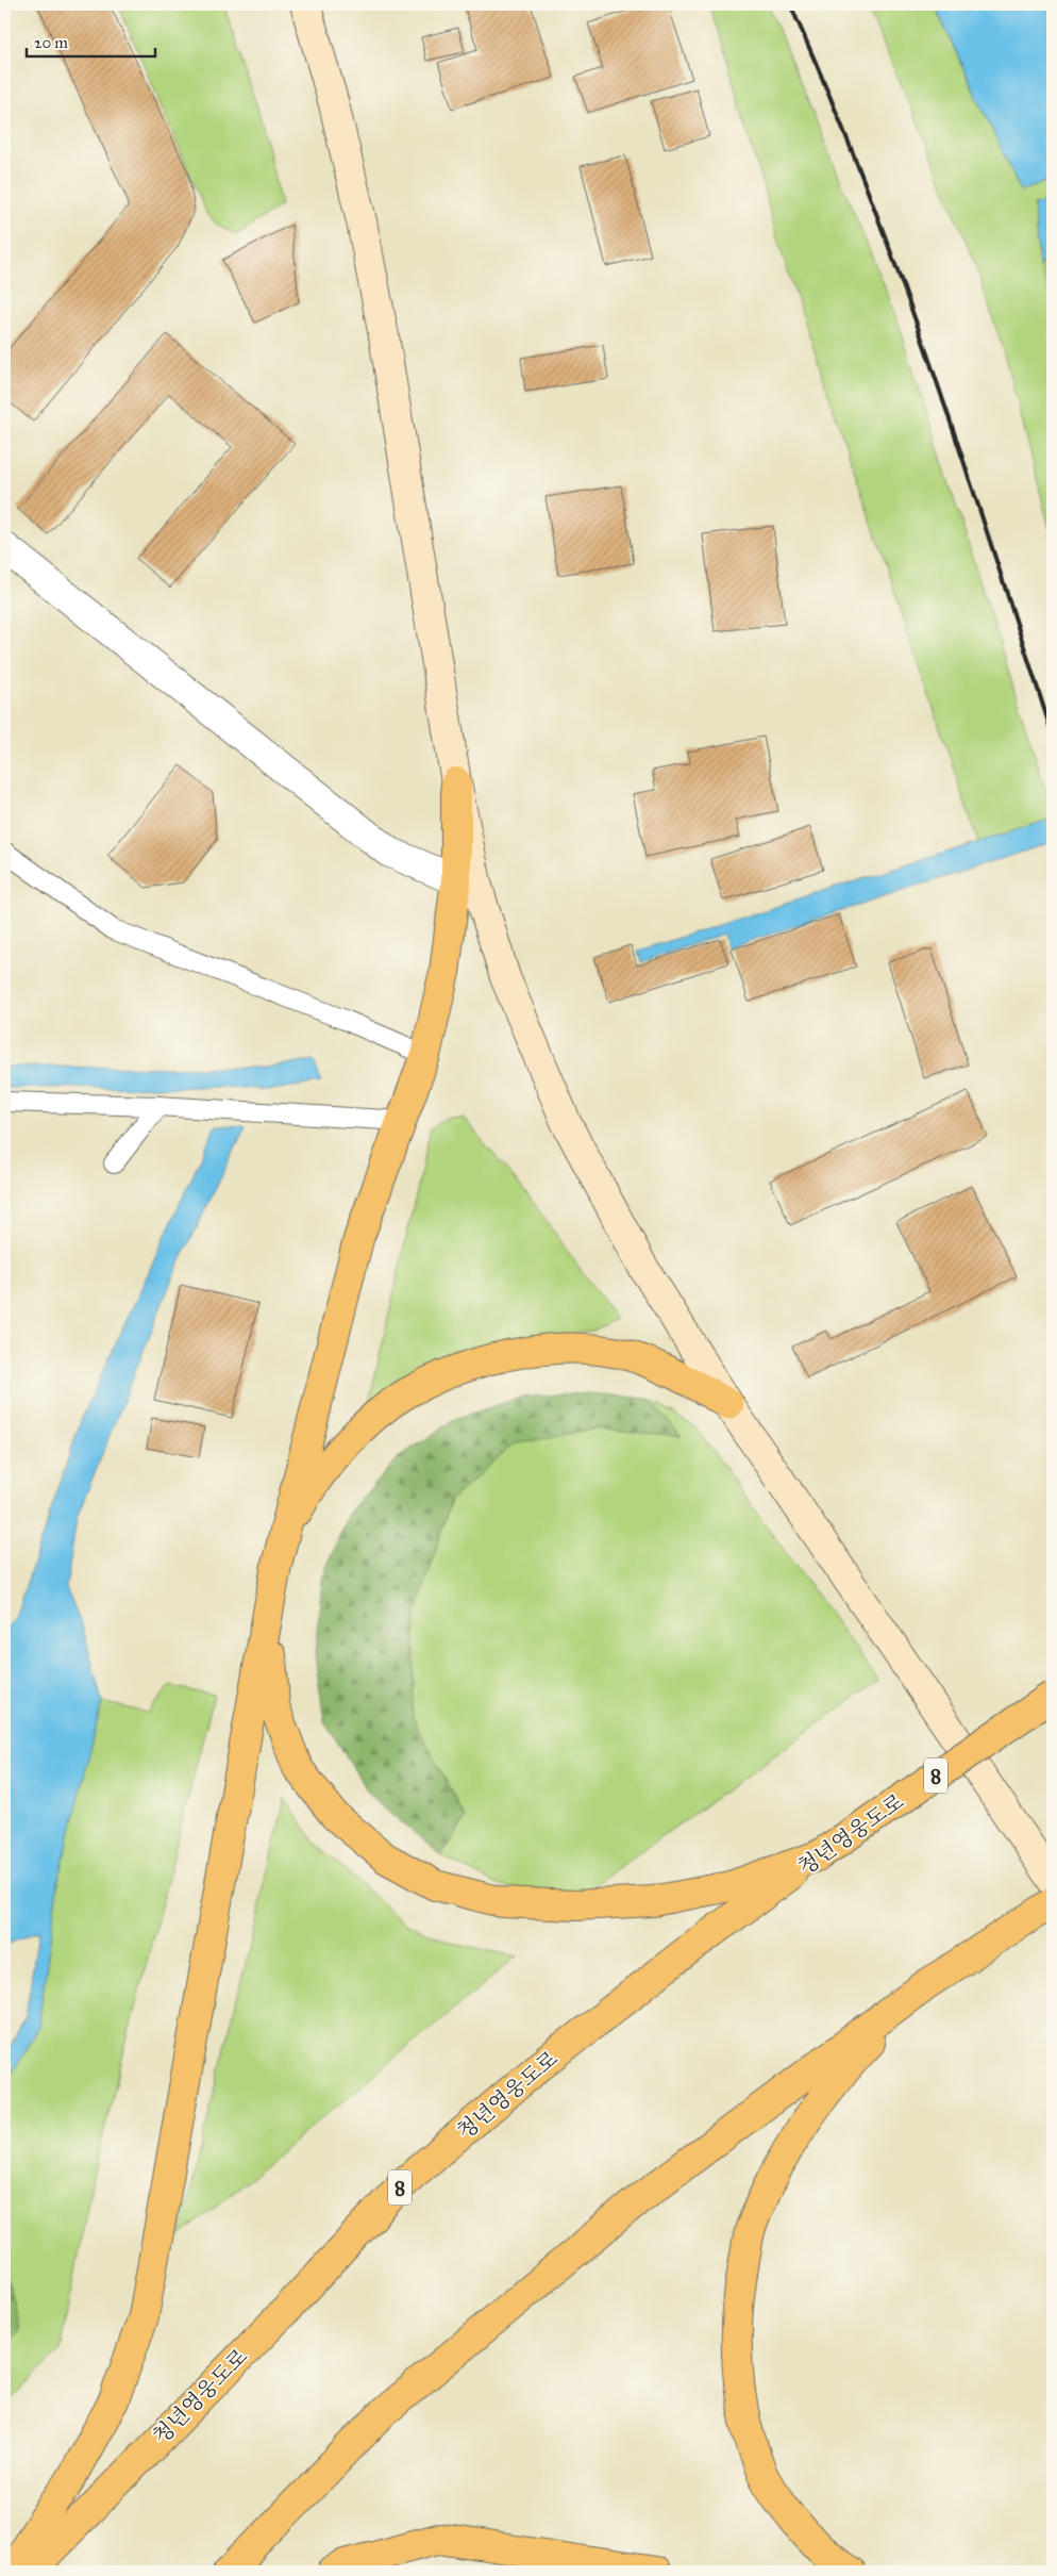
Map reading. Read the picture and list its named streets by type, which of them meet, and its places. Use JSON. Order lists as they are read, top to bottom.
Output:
{
  "streets": {
    "highway": ["8", "청년영웅도로"]
  },
  "scale_bar": "20 m"
}
